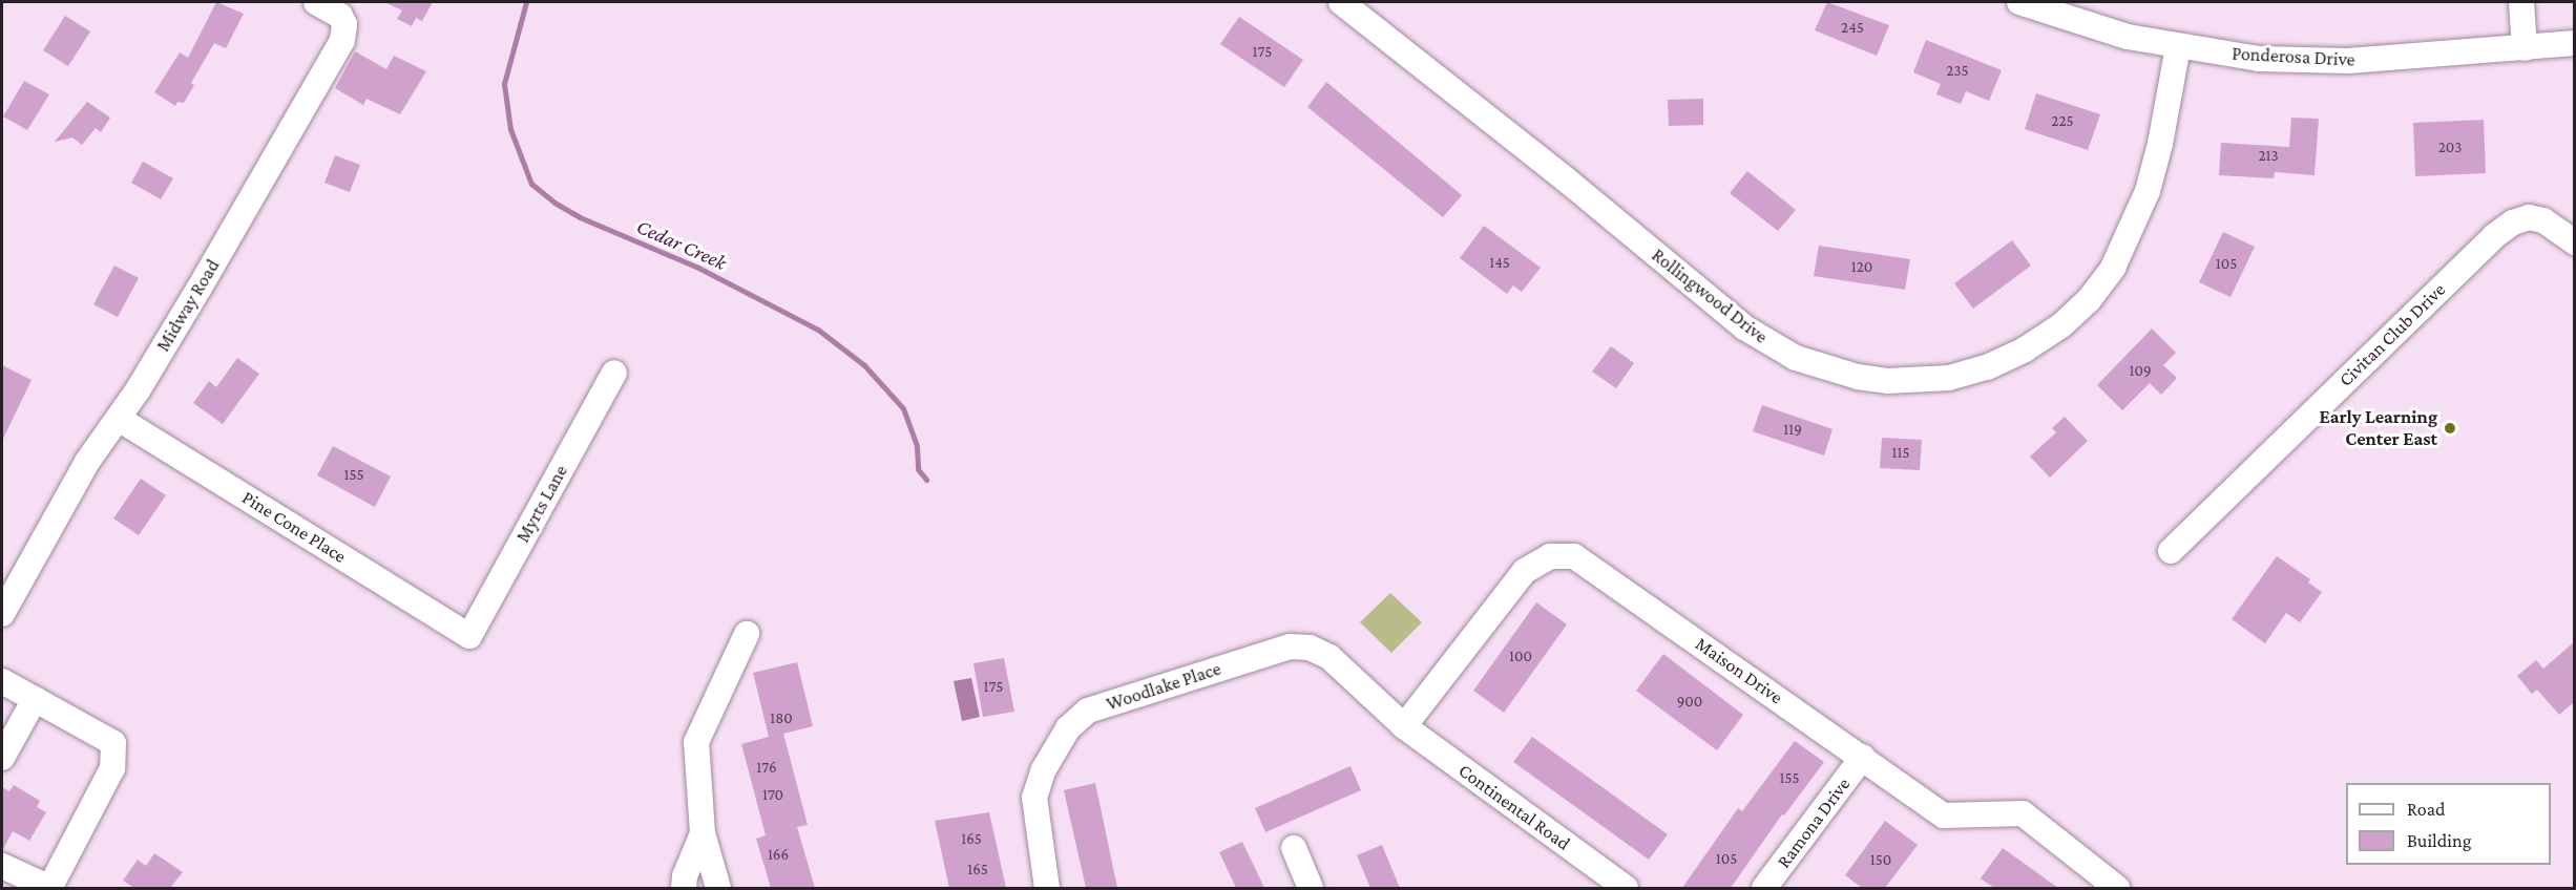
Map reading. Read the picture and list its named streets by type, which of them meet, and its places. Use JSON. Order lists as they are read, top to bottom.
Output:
{
  "streets": {
    "street": [
      "Ponderosa Drive",
      "Rollingwood Drive",
      "Midway Road",
      "Civitan Club Drive",
      "Myrts Lane",
      "Pine Cone Place",
      "Maison Drive",
      "Woodlake Place",
      "Continental Road",
      "Ramona Drive"
    ]
  },
  "crossings": [
    ["Ponderosa Drive", "Rollingwood Drive"],
    ["Midway Road", "Pine Cone Place"],
    ["Myrts Lane", "Pine Cone Place"],
    ["Maison Drive", "Woodlake Place"],
    ["Maison Drive", "Continental Road"],
    ["Maison Drive", "Ramona Drive"],
    ["Woodlake Place", "Continental Road"]
  ],
  "water": ["Cedar Creek"],
  "places": ["Early Learning Center East"],
  "house_numbers": [
    "245",
    "175",
    "235",
    "225",
    "203",
    "213",
    "145",
    "105",
    "120",
    "109",
    "119",
    "115",
    "155",
    "100",
    "175",
    "900",
    "180",
    "176",
    "155",
    "170",
    "165",
    "166",
    "105",
    "150",
    "165"
  ],
  "legend": ["Road", "Building"]
}
